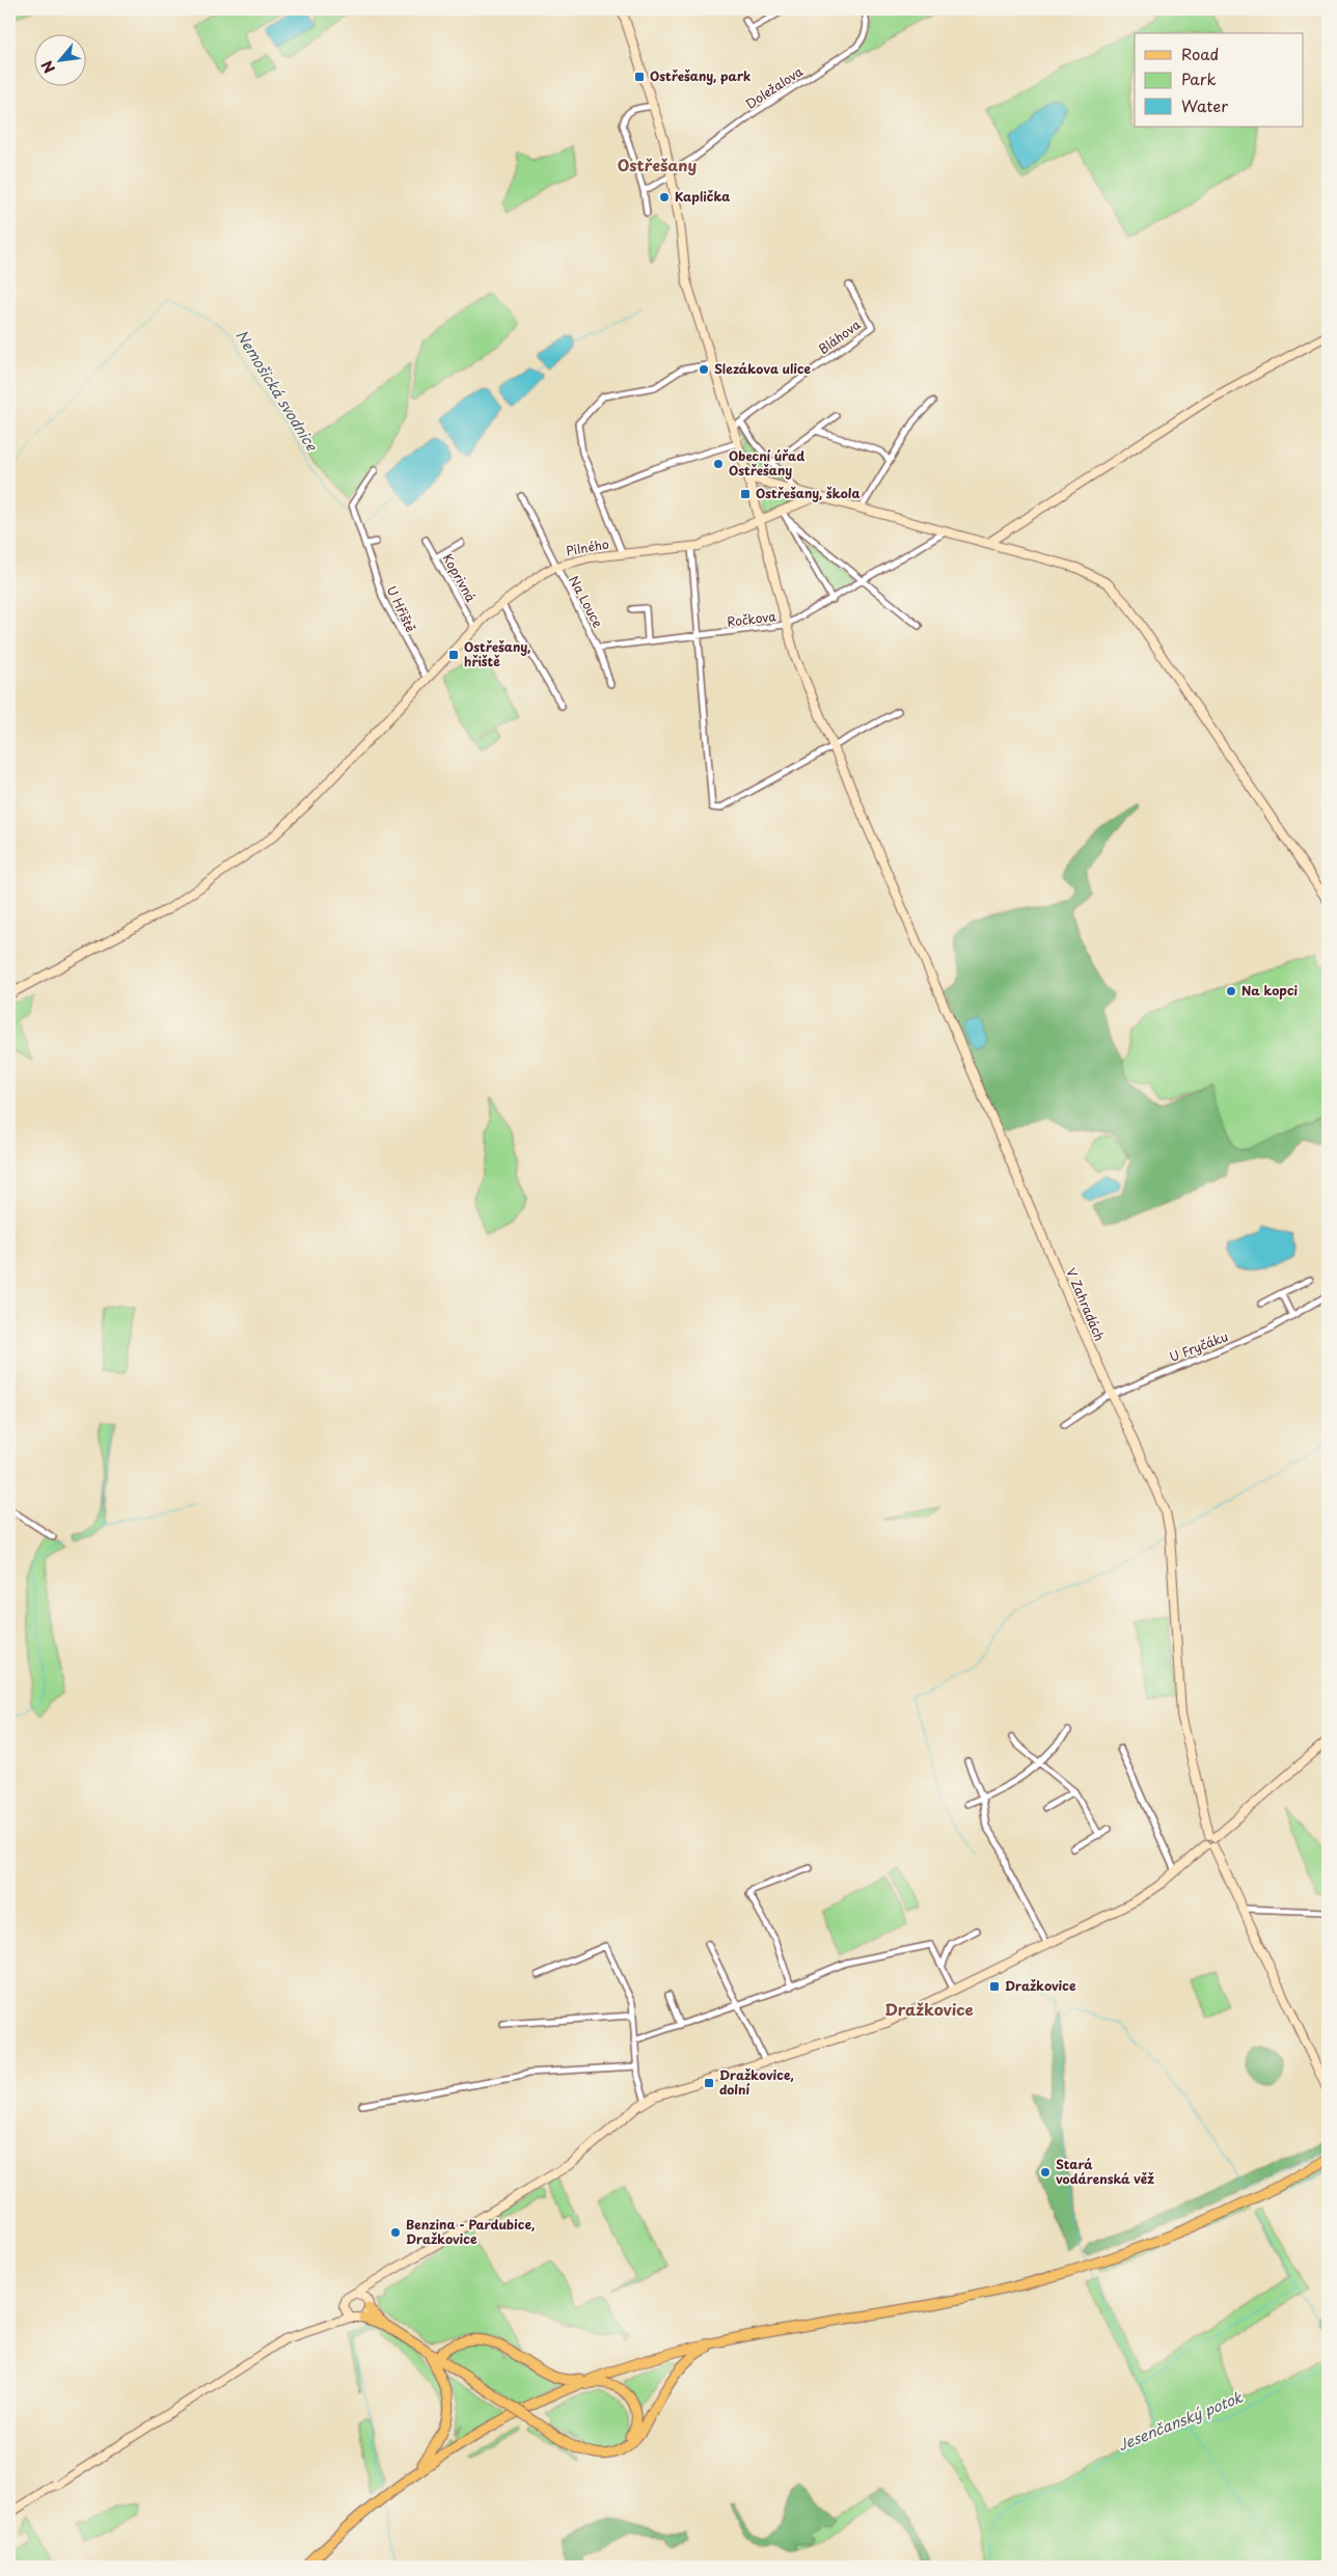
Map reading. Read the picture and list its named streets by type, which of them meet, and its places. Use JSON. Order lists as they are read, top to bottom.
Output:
{
  "streets": {
    "street": [
      "Doležalova",
      "Bláhova",
      "Pilného",
      "Koprivná",
      "Na Louce",
      "U Hřiště",
      "Ročkova",
      "V Zahradách",
      "U Fryčáku"
    ]
  },
  "crossings": [
    ["Doležalova", "V Zahradách"],
    ["Bláhova", "V Zahradách"],
    ["Pilného", "Koprivná"],
    ["Pilného", "Na Louce"],
    ["Pilného", "U Hřiště"],
    ["Pilného", "V Zahradách"],
    ["Na Louce", "Ročkova"],
    ["Ročkova", "V Zahradách"],
    ["V Zahradách", "U Fryčáku"]
  ],
  "districts": ["Ostřešany", "Dražkovice"],
  "water": ["Nemošická svodnice", "Jesenčanský potok"],
  "places": {
    "transit": [
      "Ostřešany, park",
      "Ostřešany, škola",
      "Ostřešany, hřiště",
      "Dražkovice",
      "Dražkovice, dolní"
    ],
    "other": [
      "Kaplička",
      "Slezákova ulice",
      "Obecní úřad Ostřešany",
      "Na kopci",
      "Stará vodárenská věž",
      "Benzina - Pardubice, Dražkovice"
    ]
  },
  "legend": ["Road", "Park", "Water"],
  "north": "bottom left"
}
